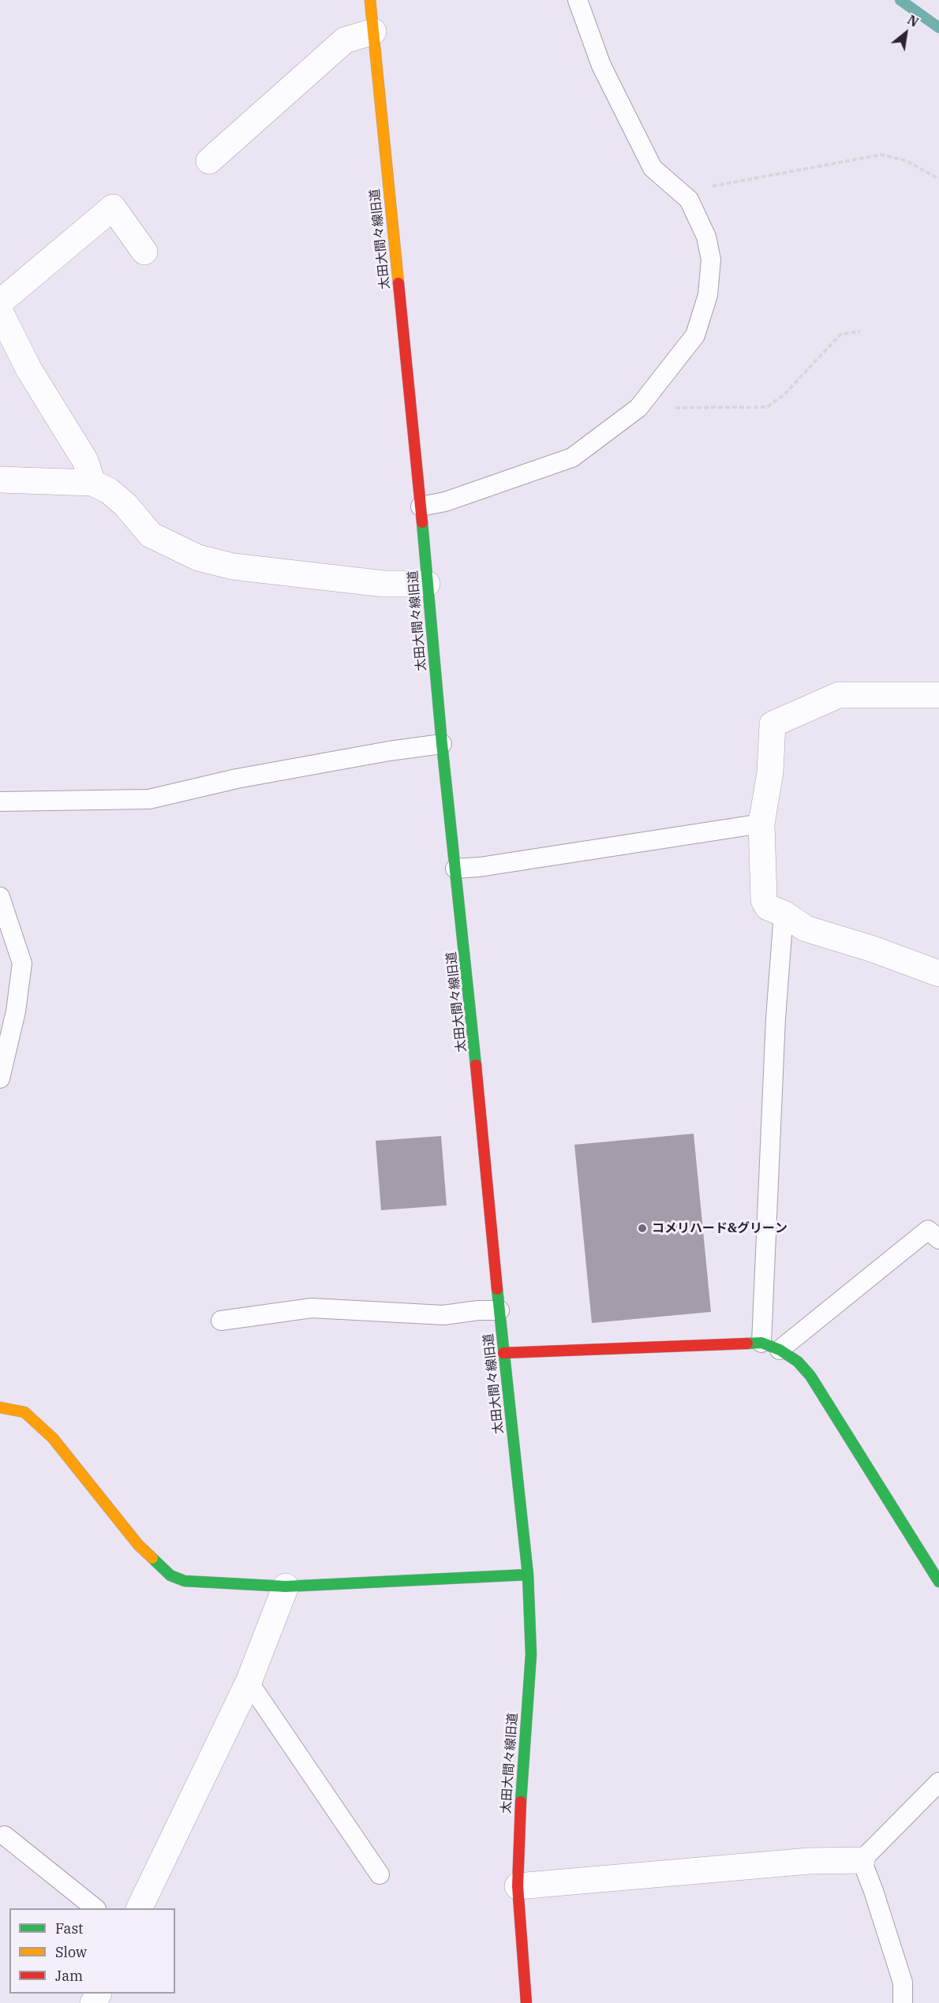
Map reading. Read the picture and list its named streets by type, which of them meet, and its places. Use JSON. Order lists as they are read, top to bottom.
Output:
{
  "streets": {
    "street": ["太田大間々線旧道"]
  },
  "places": ["コメリハード&グリーン"],
  "legend": ["Fast", "Slow", "Jam"],
  "north": "top right"
}
